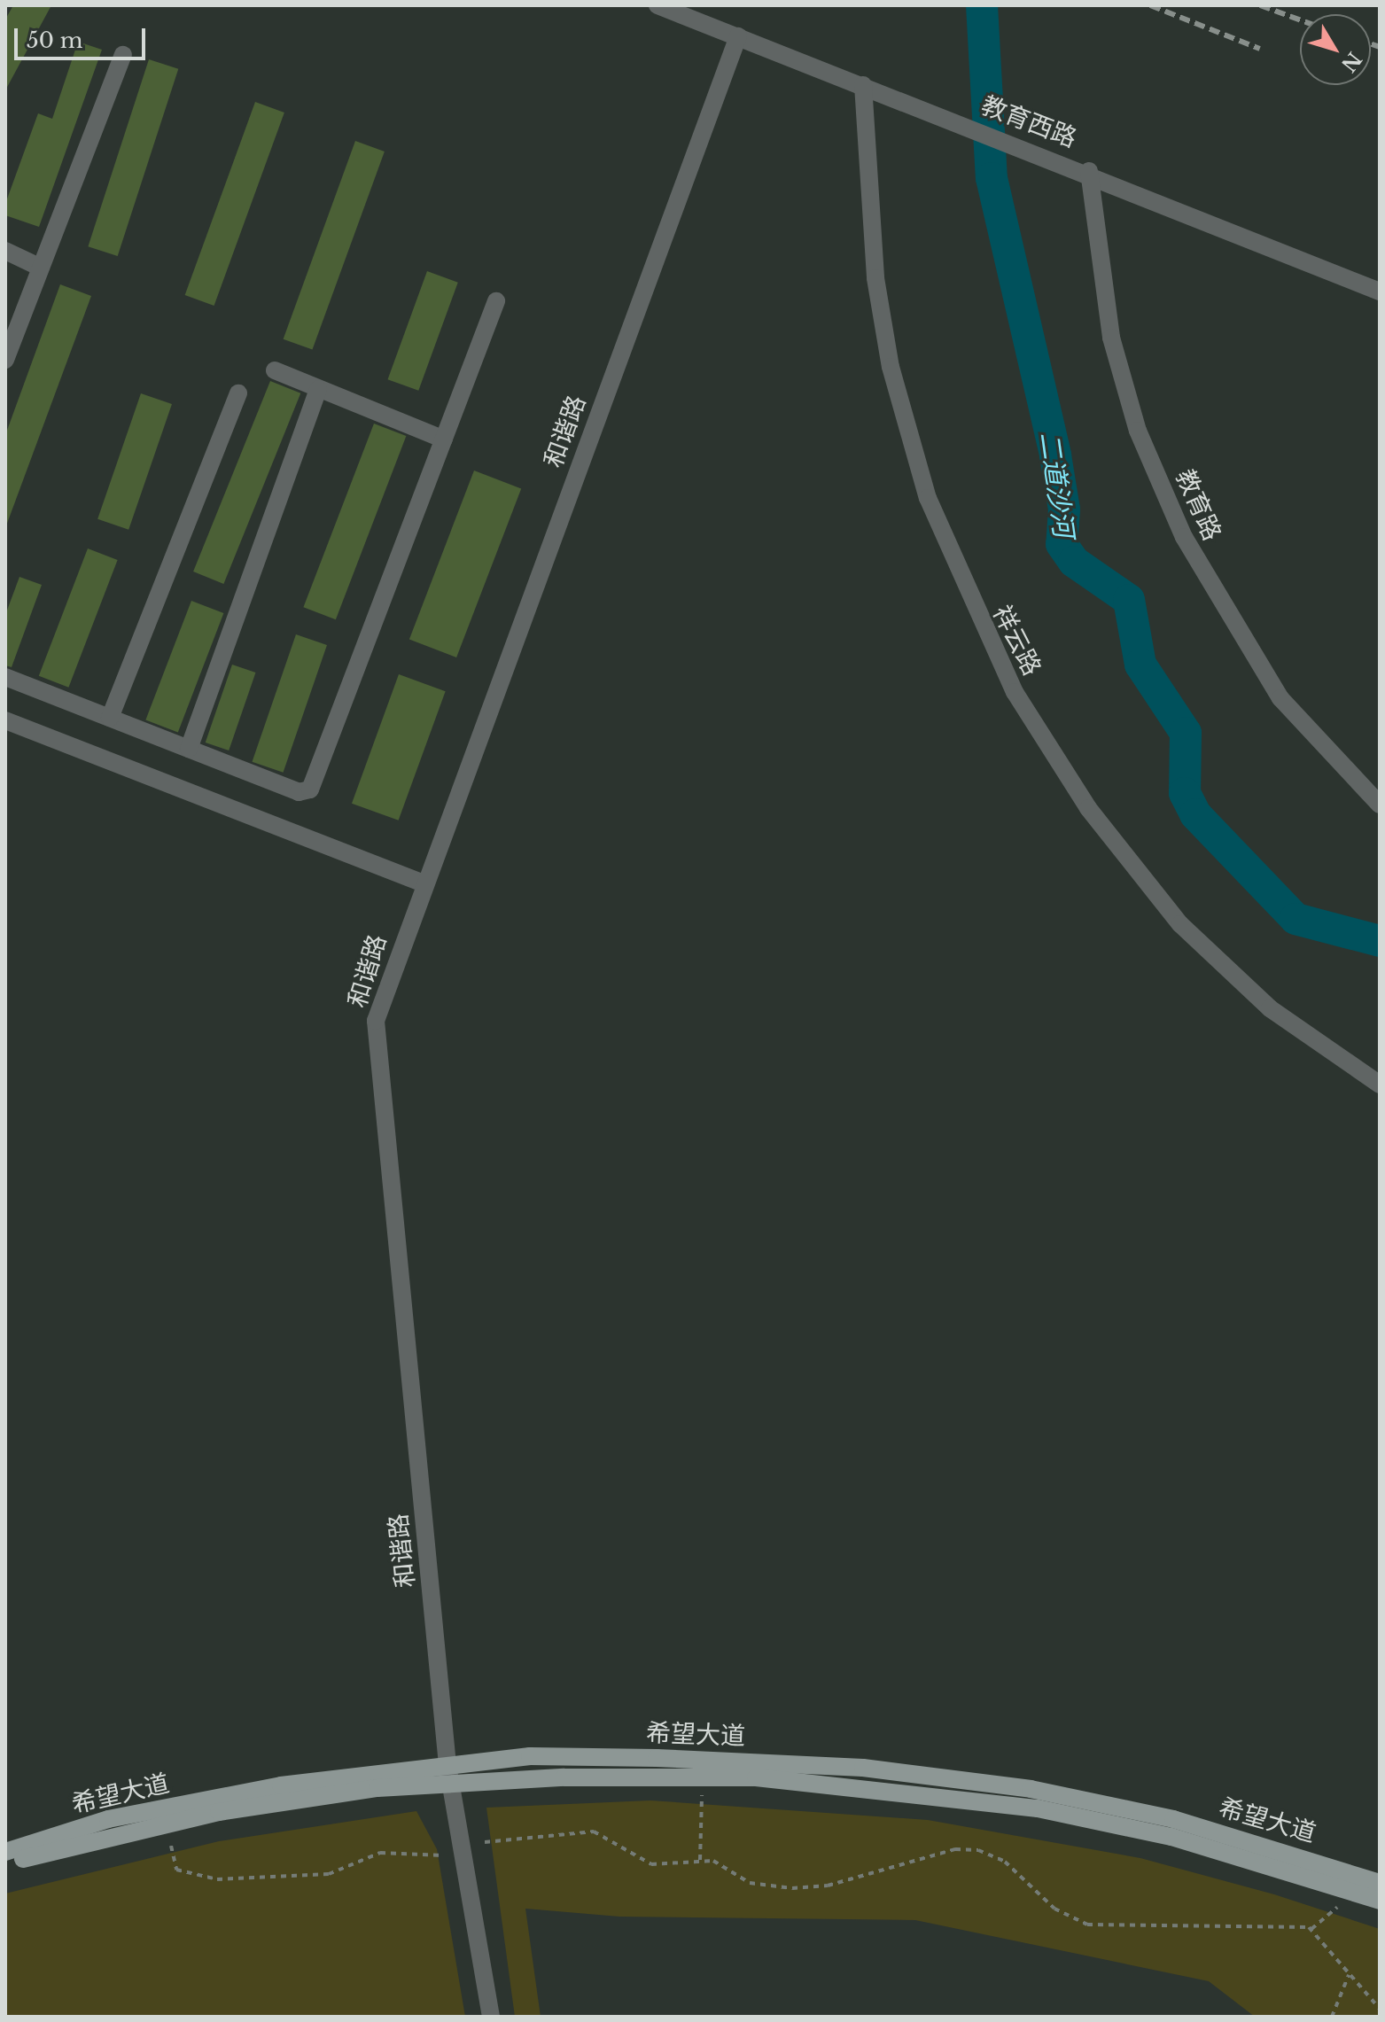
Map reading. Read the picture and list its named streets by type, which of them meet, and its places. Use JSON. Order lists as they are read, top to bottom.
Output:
{
  "streets": {
    "main road": ["希望大道"],
    "street": [
      "教育西路",
      "和谐路",
      "教育路",
      "祥云路"
    ]
  },
  "crossings": [
    ["教育西路", "和谐路"],
    ["教育西路", "教育路"],
    ["教育西路", "祥云路"],
    ["和谐路", "希望大道"]
  ],
  "water": ["二道沙河"],
  "scale_bar": "50 m",
  "north": "bottom right"
}
